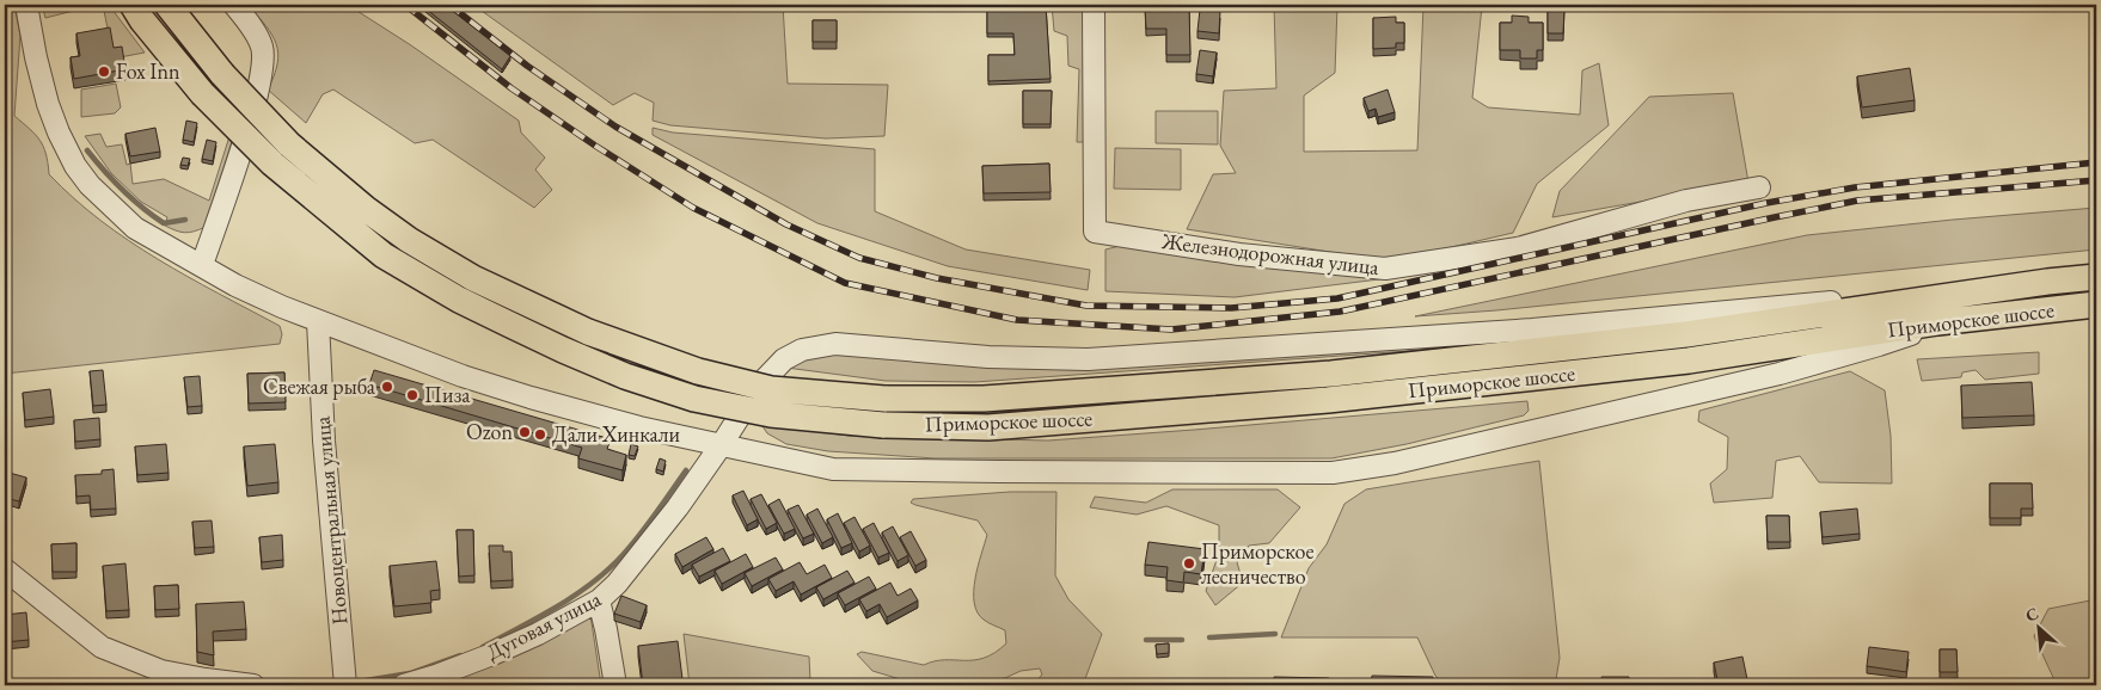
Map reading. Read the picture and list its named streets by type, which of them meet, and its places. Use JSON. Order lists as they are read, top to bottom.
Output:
{
  "streets": {
    "main road": ["Приморское шоссе"],
    "street": ["Железнодорожная улица", "Новоцентральная улица", "Дуговая улица"]
  },
  "crossings": [
    ["Приморское шоссе", "Дуговая улица"]
  ],
  "places": [
    "Fox Inn",
    "Свежая рыба",
    "Пиза",
    "Ozon",
    "Дали Хинкали",
    "Приморское лесничество"
  ],
  "north": "top left"
}
